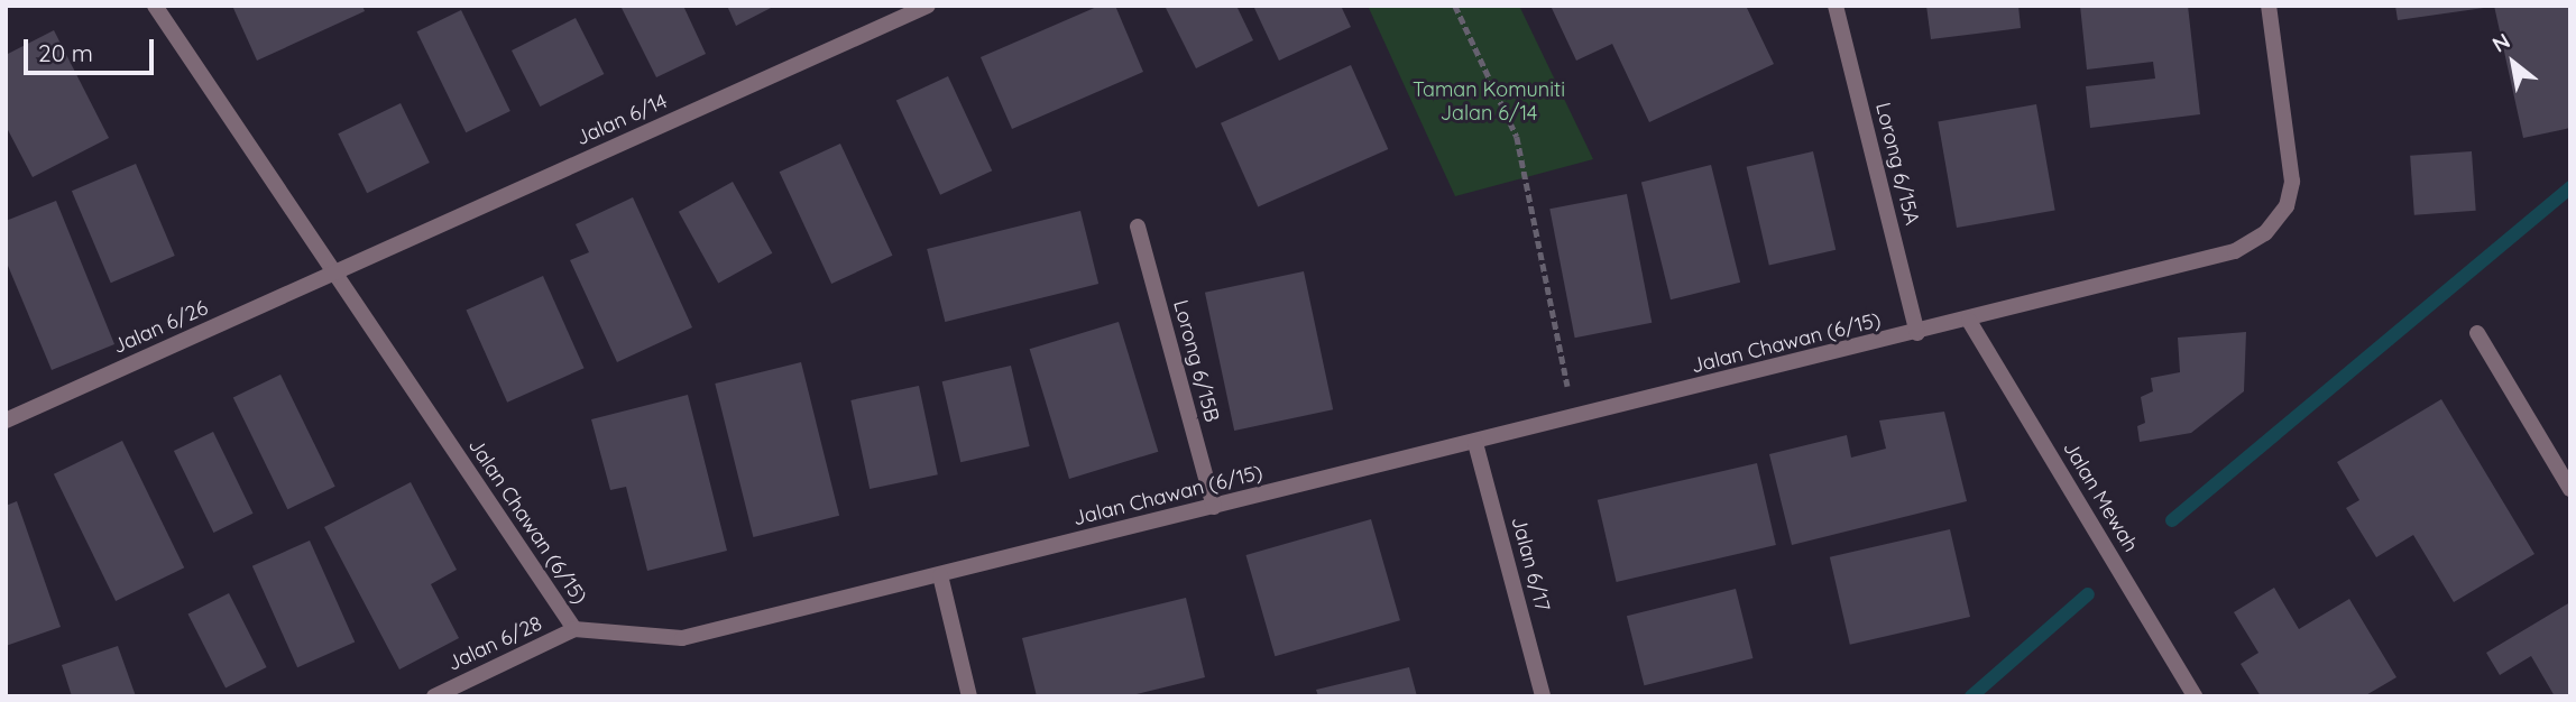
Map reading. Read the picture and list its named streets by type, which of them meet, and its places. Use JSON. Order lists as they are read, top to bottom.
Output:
{
  "streets": {
    "street": [
      "Jalan 6/14",
      "Lorong 6/15A",
      "Jalan 6/26",
      "Jalan Chawan (6/15)",
      "Lorong 6/15B",
      "Jalan Mewah",
      "Jalan 6/17",
      "Jalan 6/28"
    ]
  },
  "crossings": [
    ["Jalan 6/14", "Jalan 6/26"],
    ["Jalan 6/14", "Jalan Chawan (6/15)"],
    ["Lorong 6/15A", "Jalan Chawan (6/15)"],
    ["Jalan 6/26", "Jalan Chawan (6/15)"],
    ["Jalan Chawan (6/15)", "Lorong 6/15B"],
    ["Jalan Chawan (6/15)", "Jalan Mewah"],
    ["Jalan Chawan (6/15)", "Jalan 6/17"],
    ["Jalan Chawan (6/15)", "Jalan 6/28"]
  ],
  "parks": ["Taman Komuniti Jalan 6/14"],
  "scale_bar": "20 m",
  "north": "top left"
}
